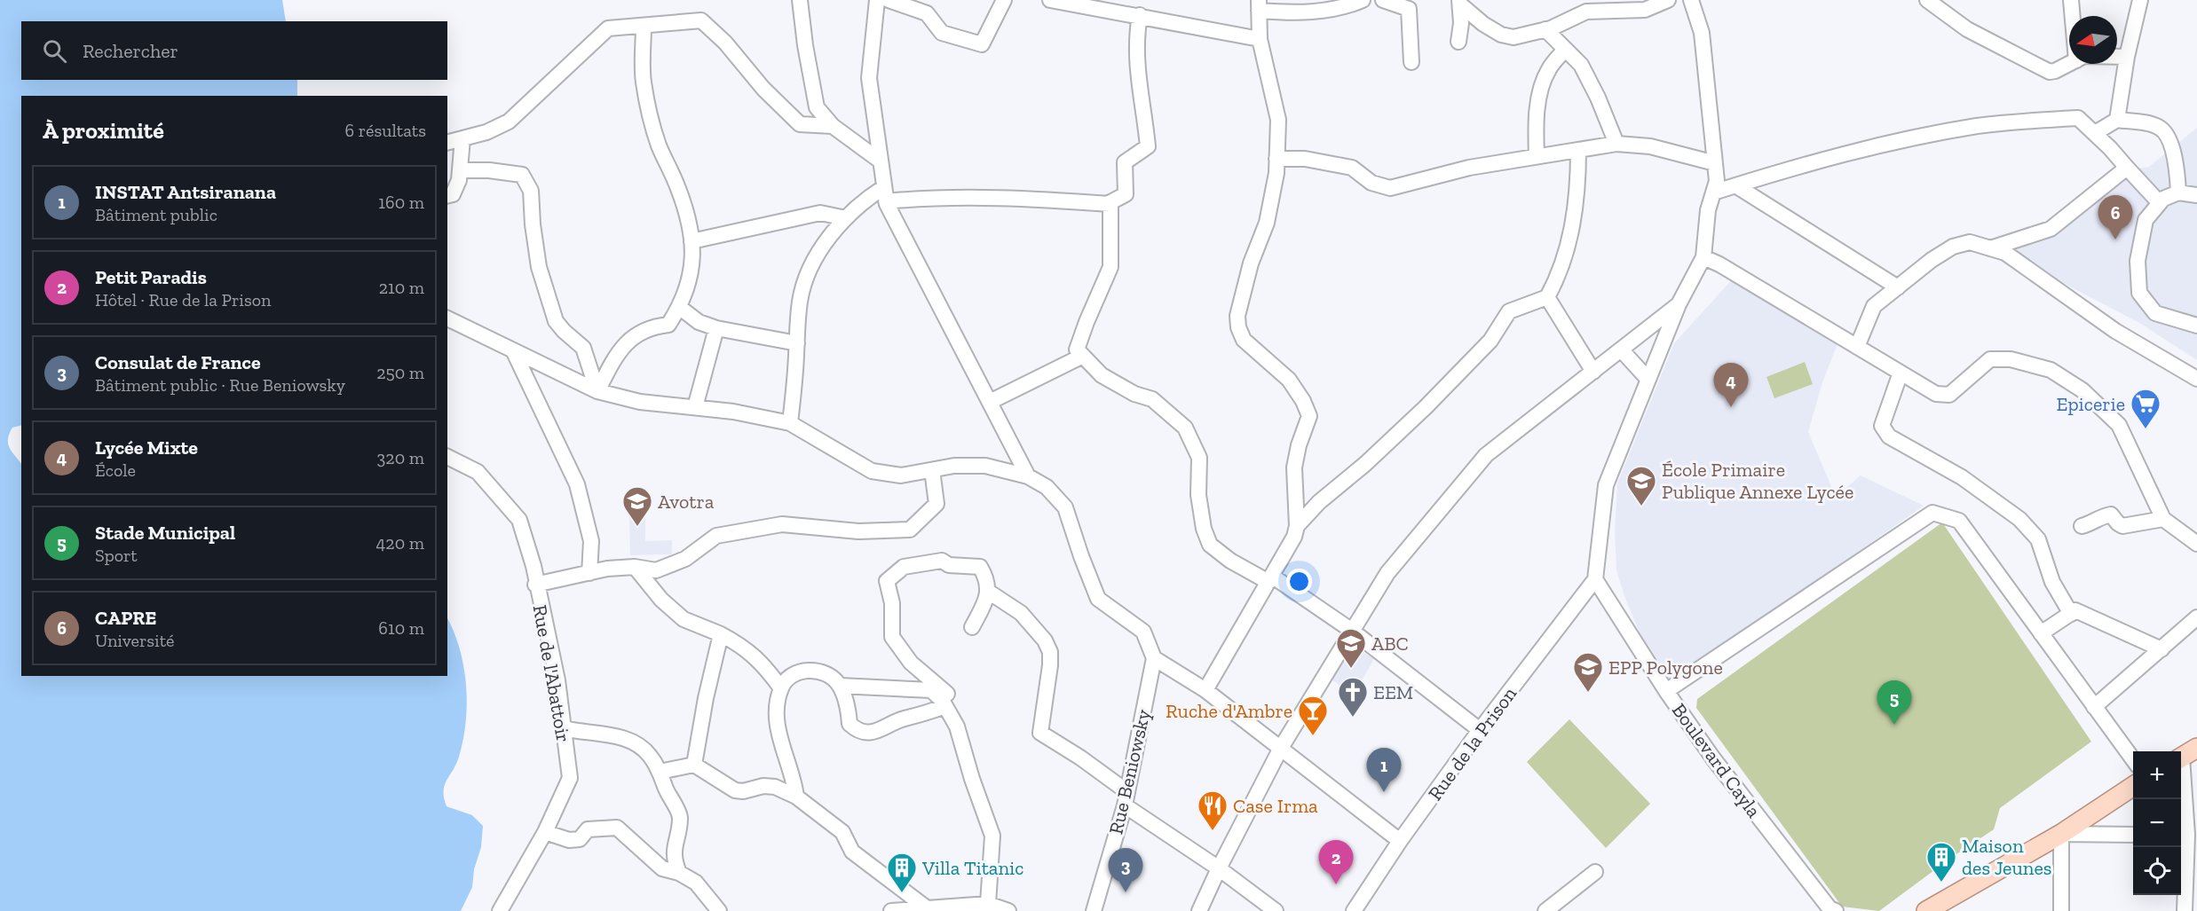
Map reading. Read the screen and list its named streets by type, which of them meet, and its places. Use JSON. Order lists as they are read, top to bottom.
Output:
{
  "streets": {
    "street": [
      "Rue de l'Abattoir",
      "Rue de la Prison",
      "Boulevard Cayla",
      "Rue Beniowsky"
    ]
  },
  "crossings": [
    ["Rue de la Prison", "Boulevard Cayla"]
  ],
  "places": {
    "supermarket": ["Epicerie"],
    "school or university": [
      "École Primaire Publique Annexe Lycée",
      "Avotra",
      "ABC",
      "EPP Polygone"
    ],
    "church": ["EEM"],
    "bar": ["Ruche d'Ambre"],
    "restaurant": ["Case Irma"],
    "building": ["Maison des Jeunes", "Villa Titanic"]
  },
  "north": "left",
  "page": {
    "search": "Rechercher",
    "heading": ["À proximité", "6 résultats"],
    "list": [
      {
        "mark": "1",
        "name": "INSTAT Antsiranana",
        "note": "Bâtiment public",
        "value": "160 m"
      },
      {
        "mark": "2",
        "name": "Petit Paradis",
        "note": "Hôtel · Rue de la Prison",
        "value": "210 m"
      },
      {
        "mark": "3",
        "name": "Consulat de France",
        "note": "Bâtiment public · Rue Beniowsky",
        "value": "250 m"
      },
      {
        "mark": "4",
        "name": "Lycée Mixte",
        "note": "École",
        "value": "320 m"
      },
      {
        "mark": "5",
        "name": "Stade Municipal",
        "note": "Sport",
        "value": "420 m"
      },
      {
        "mark": "6",
        "name": "CAPRE",
        "note": "Université",
        "value": "610 m"
      }
    ],
    "pins": [
      "6",
      "4",
      "5",
      "1",
      "2",
      "3"
    ],
    "map_buttons": ["+", "−"]
  }
}
